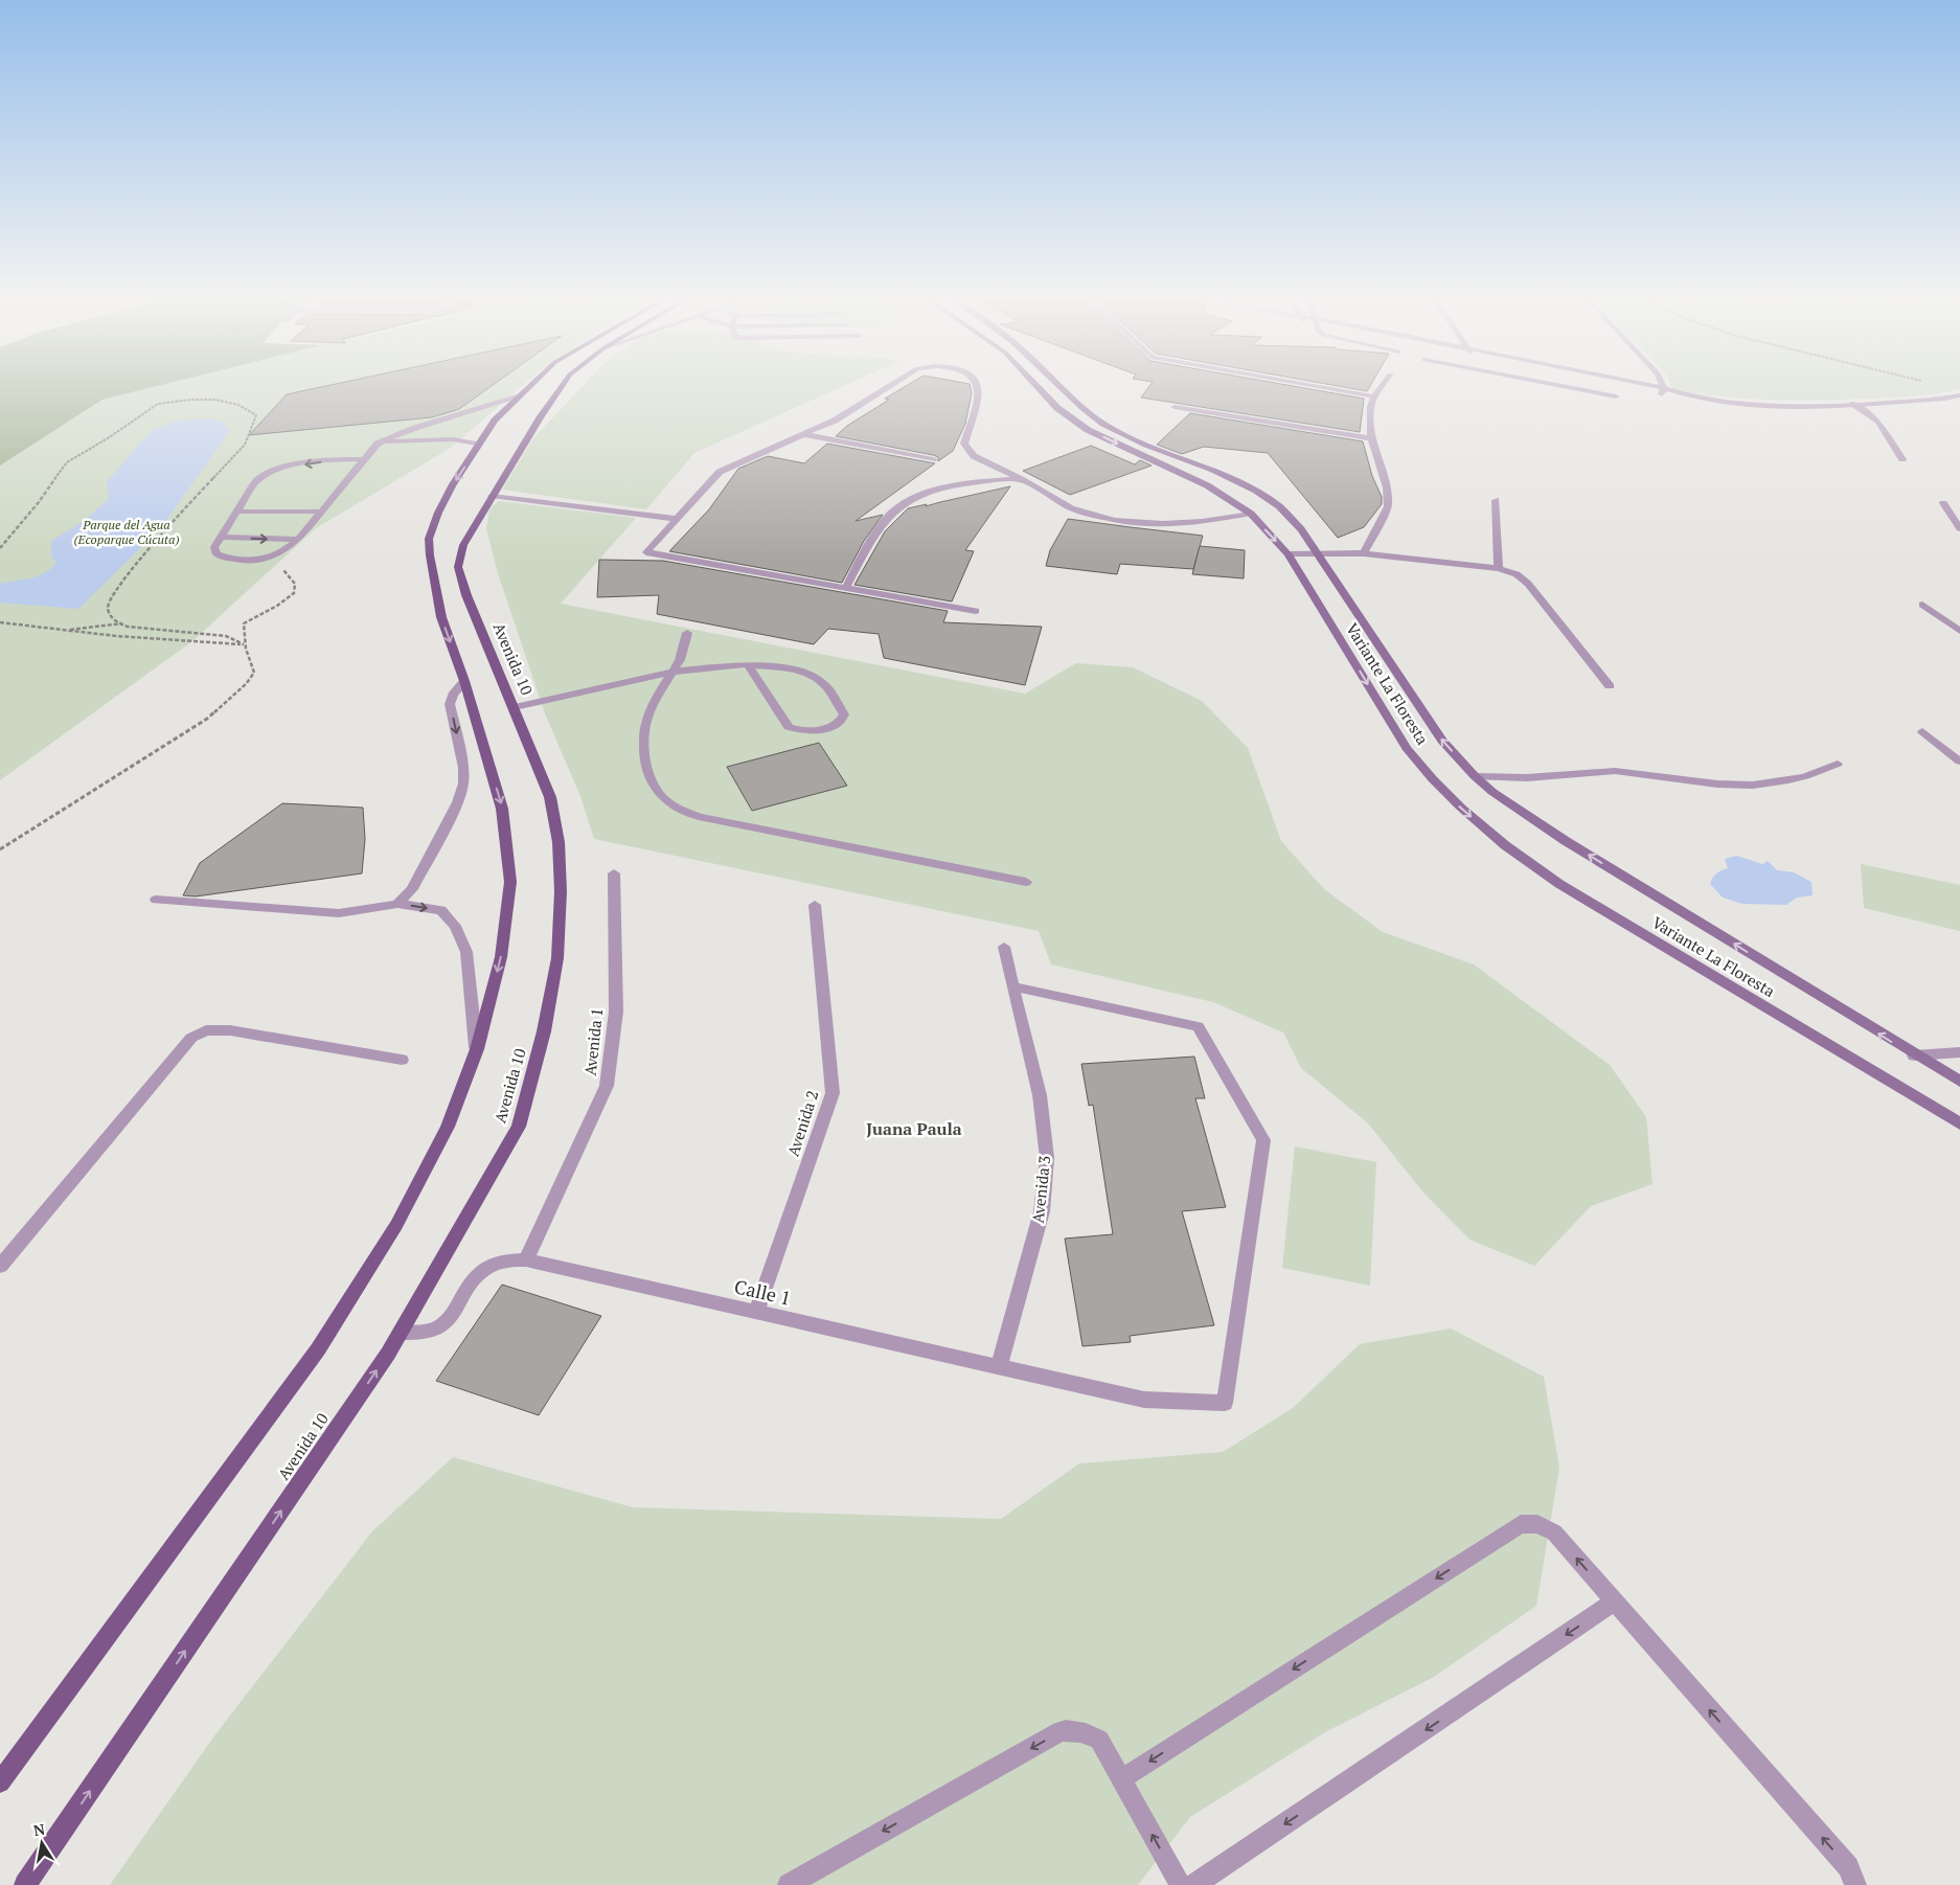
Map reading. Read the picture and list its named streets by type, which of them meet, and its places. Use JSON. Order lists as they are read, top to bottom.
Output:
{
  "streets": {
    "main road": ["Avenida 10", "Variante La Floresta"],
    "street": [
      "Avenida 1",
      "Avenida 2",
      "Avenida 3",
      "Calle 1"
    ]
  },
  "crossings": [
    ["Avenida 10", "Calle 1"],
    ["Avenida 1", "Calle 1"],
    ["Avenida 2", "Calle 1"],
    ["Avenida 3", "Calle 1"]
  ],
  "districts": ["Juana Paula"],
  "parks": ["Parque del Agua (Ecoparque Cúcuta)"],
  "north": "top"
}
